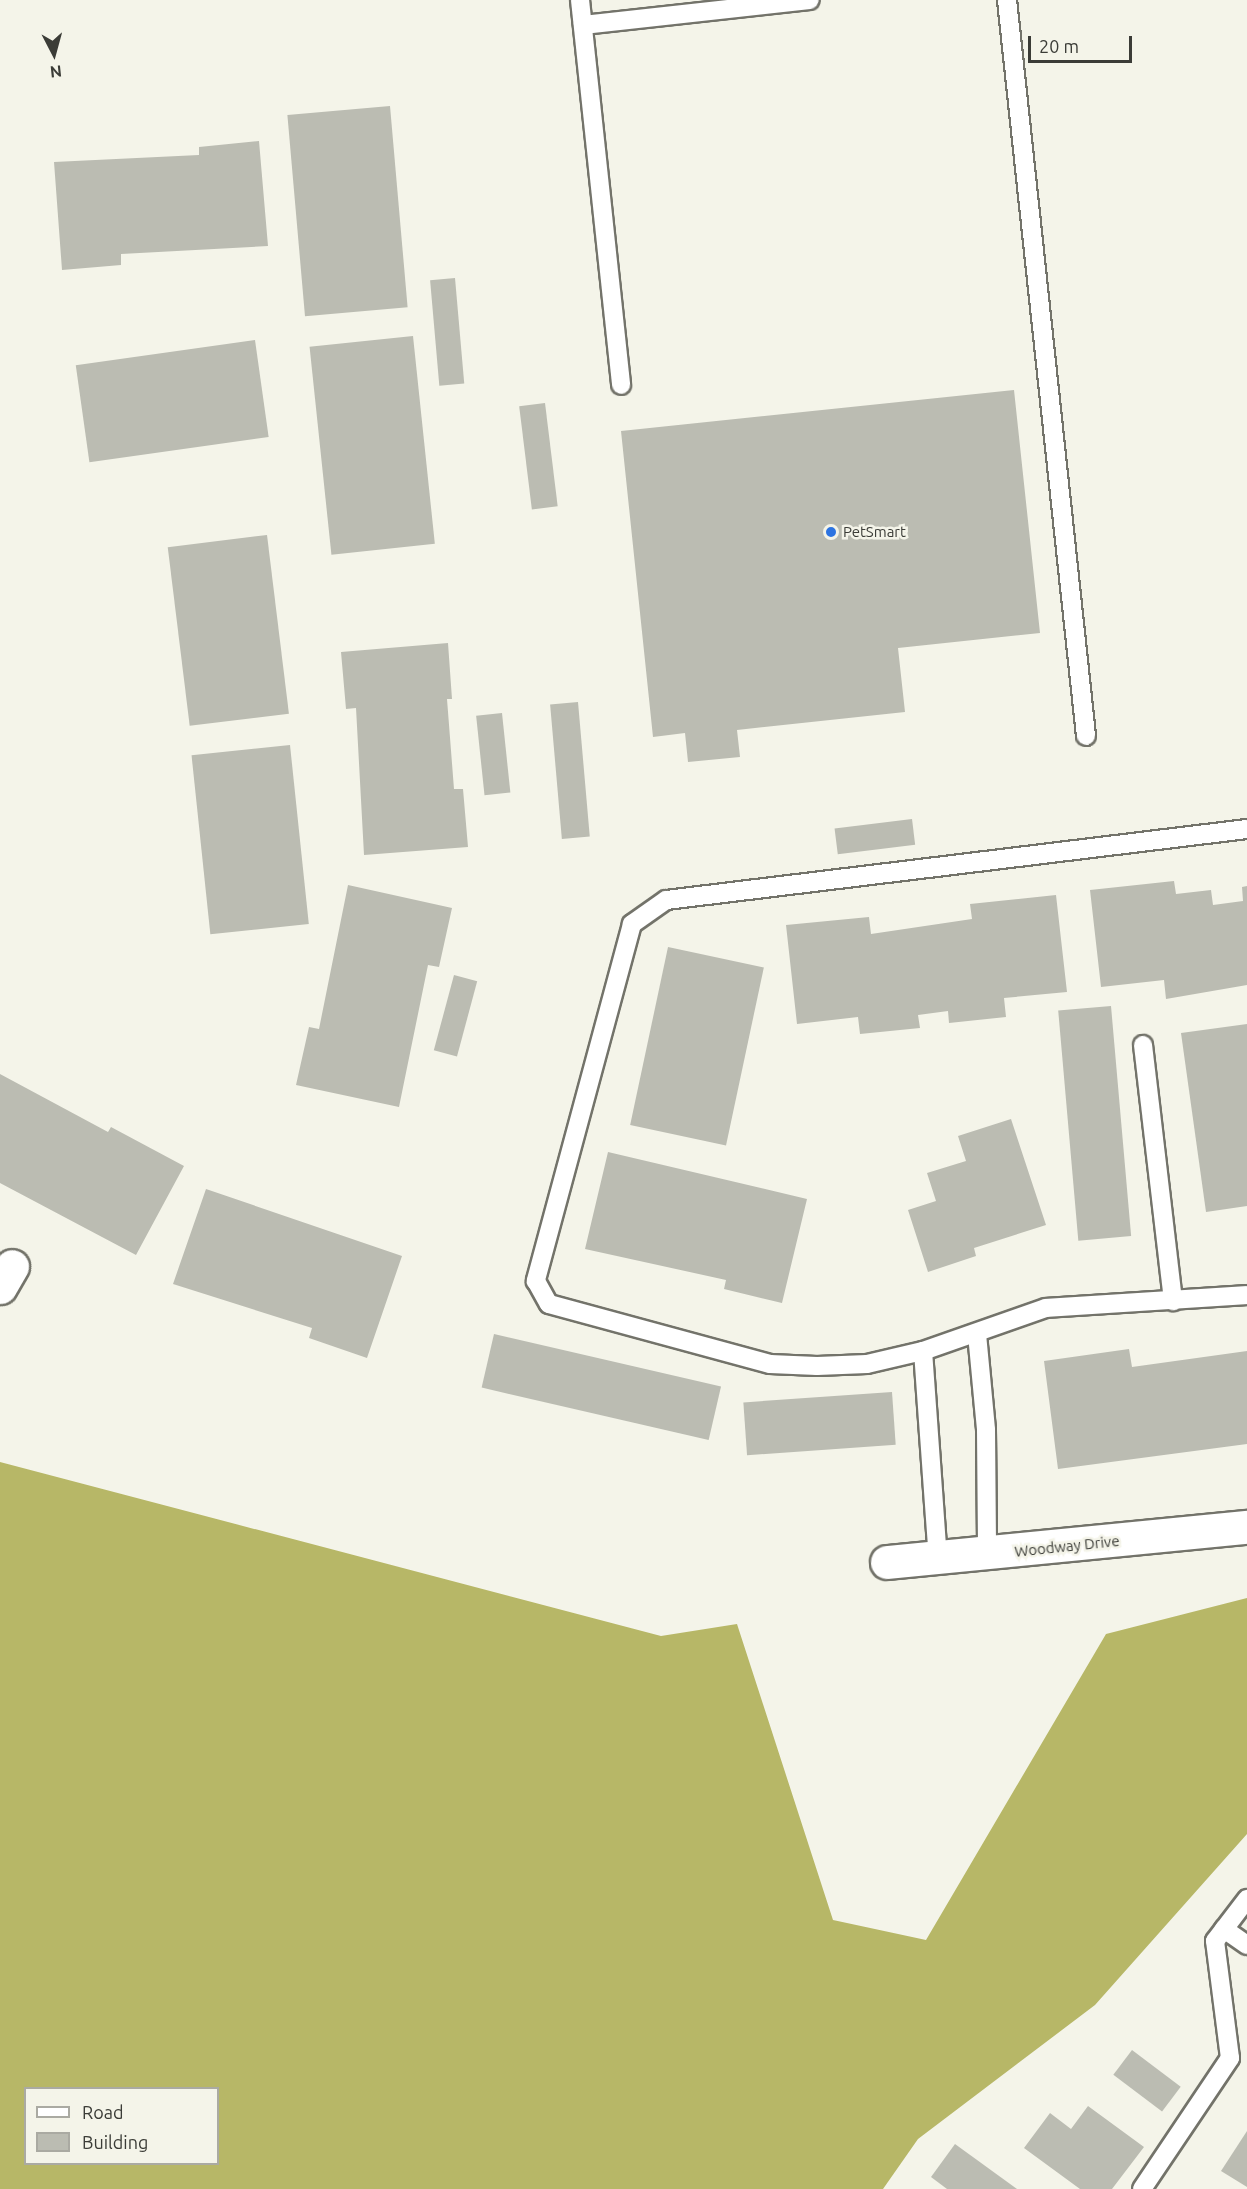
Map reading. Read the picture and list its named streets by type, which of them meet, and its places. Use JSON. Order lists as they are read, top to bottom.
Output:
{
  "streets": {
    "street": ["Woodway Drive"]
  },
  "places": ["PetSmart"],
  "legend": ["Road", "Building"],
  "scale_bar": "20 m",
  "north": "bottom"
}
